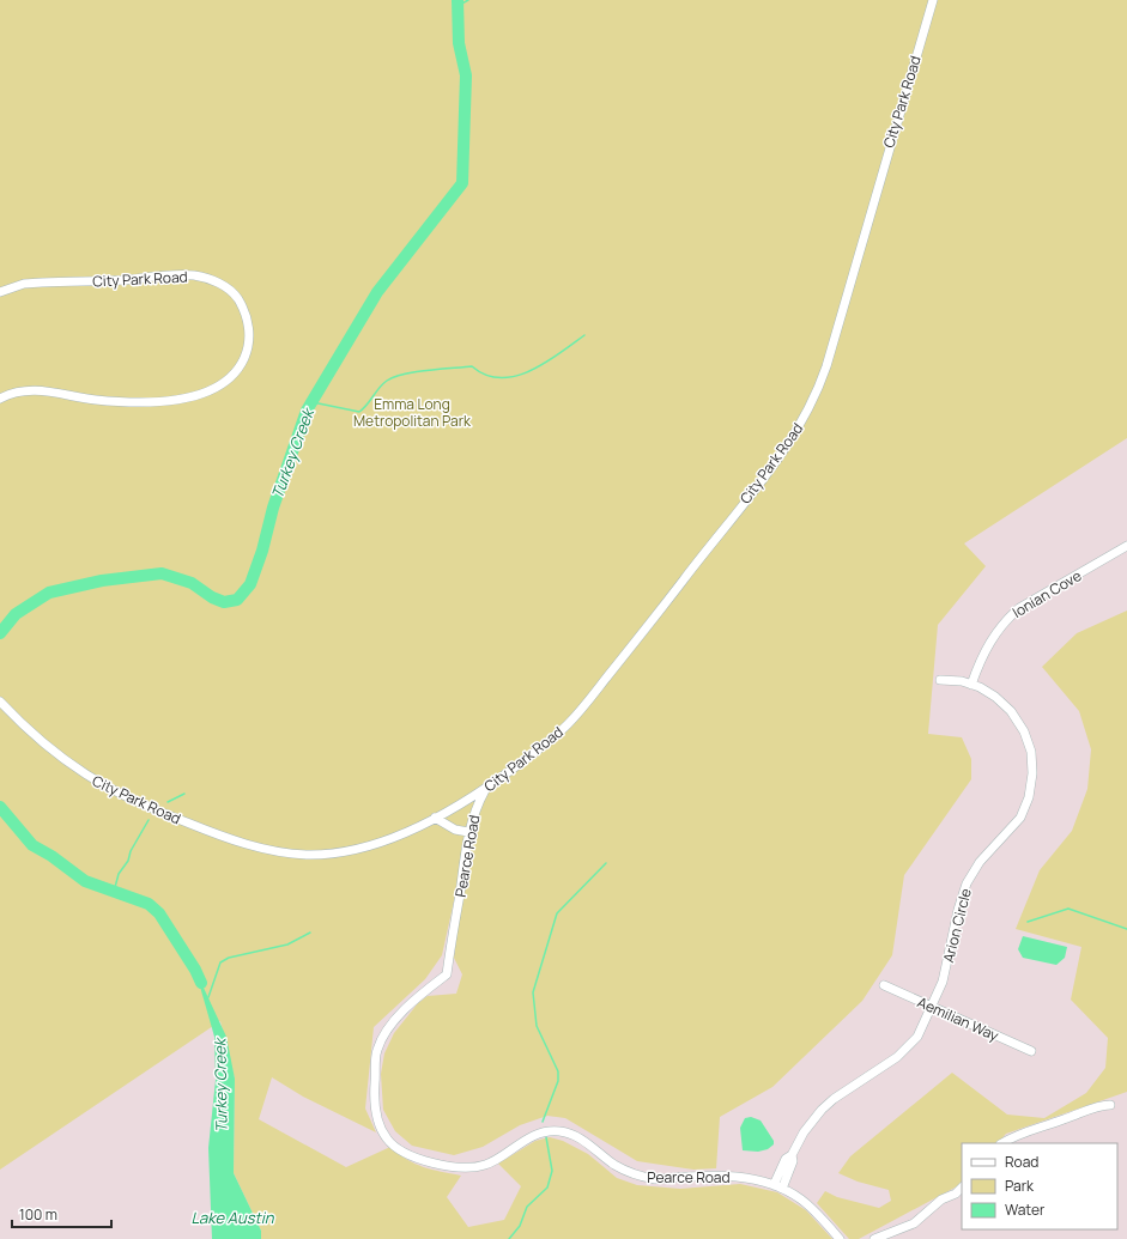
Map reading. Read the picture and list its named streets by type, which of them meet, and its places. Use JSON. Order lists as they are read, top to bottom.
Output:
{
  "streets": {
    "street": [
      "City Park Road",
      "Ionian Cove",
      "Pearce Road",
      "Arion Circle",
      "Aemilian Way"
    ]
  },
  "crossings": [
    ["City Park Road", "Pearce Road"],
    ["Ionian Cove", "Arion Circle"],
    ["Pearce Road", "Arion Circle"],
    ["Arion Circle", "Aemilian Way"]
  ],
  "water": ["Turkey Creek", "Lake Austin"],
  "parks": ["Emma Long Metropolitan Park"],
  "legend": ["Road", "Park", "Water"],
  "scale_bar": "100 m"
}
